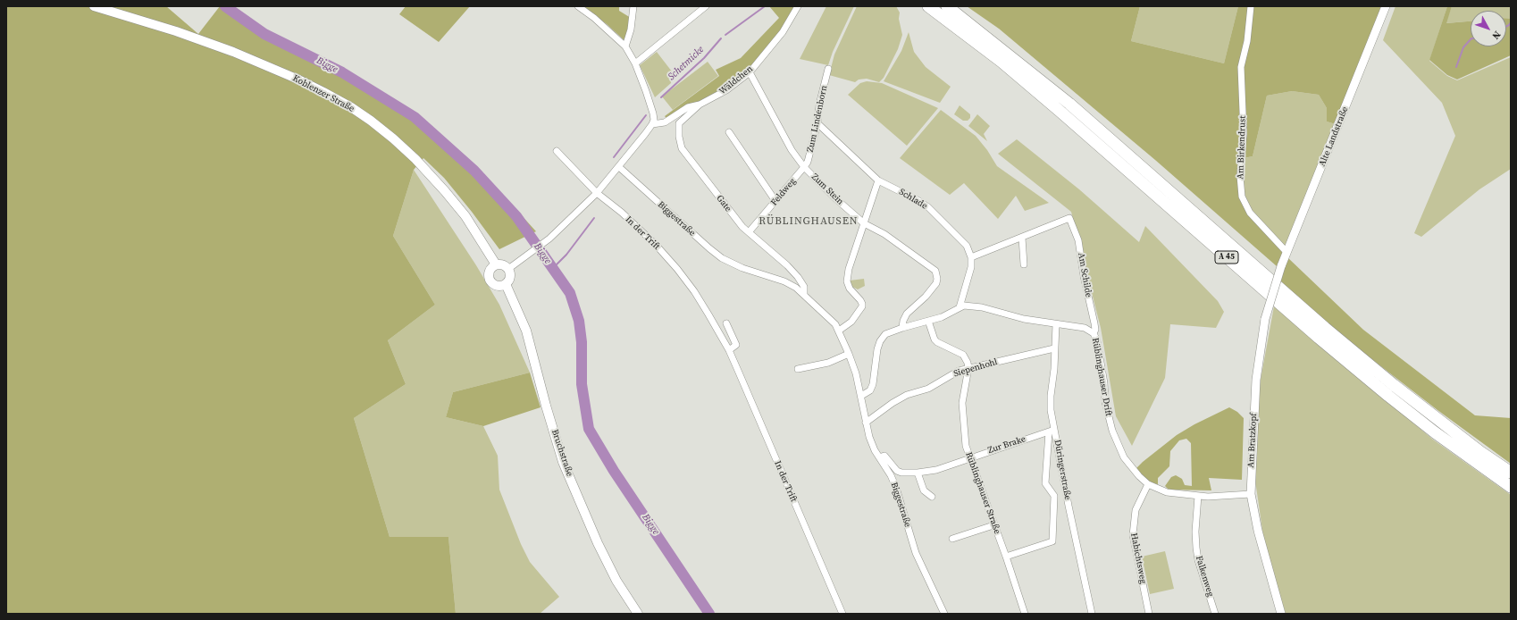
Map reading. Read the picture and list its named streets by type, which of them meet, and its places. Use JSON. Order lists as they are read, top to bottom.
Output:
{
  "streets": {
    "highway": ["A 45"],
    "main road": ["Koblenzer Straße", "Bruchstraße"],
    "street": [
      "Wäldchen",
      "Zum Lindenborn",
      "Alte Landstraße",
      "Am Birkendrust",
      "Zum Stein",
      "Feldweg",
      "Schlade",
      "Gate",
      "Biggestraße",
      "In der Trift",
      "Am Schilde",
      "Siepenhohl",
      "Rüblinghauser Drift",
      "Am Bratzkopf",
      "Zur Brake",
      "Düringerstraße",
      "Rüblinghauser Straße",
      "Habichtsweg",
      "Falkenweg"
    ]
  },
  "crossings": [
    ["Wäldchen", "Zum Stein"],
    ["Wäldchen", "Gate"],
    ["Koblenzer Straße", "Bruchstraße"],
    ["Zum Lindenborn", "Zum Stein"],
    ["Zum Lindenborn", "Feldweg"],
    ["Zum Lindenborn", "Schlade"],
    ["Alte Landstraße", "Am Birkendrust"],
    ["Alte Landstraße", "Am Bratzkopf"],
    ["Zum Stein", "Feldweg"],
    ["Zum Stein", "Rüblinghauser Drift"],
    ["Feldweg", "Gate"],
    ["Gate", "Biggestraße"],
    ["Biggestraße", "Siepenhohl"],
    ["Biggestraße", "Rüblinghauser Drift"],
    ["Biggestraße", "Zur Brake"],
    ["Am Schilde", "Rüblinghauser Drift"],
    ["Siepenhohl", "Düringerstraße"],
    ["Siepenhohl", "Rüblinghauser Straße"],
    ["Rüblinghauser Drift", "Am Bratzkopf"],
    ["Rüblinghauser Drift", "Düringerstraße"],
    ["Rüblinghauser Drift", "Habichtsweg"],
    ["Rüblinghauser Drift", "Falkenweg"],
    ["Zur Brake", "Düringerstraße"],
    ["Zur Brake", "Rüblinghauser Straße"],
    ["Düringerstraße", "Rüblinghauser Straße"]
  ],
  "districts": ["RÜBLINGHAUSEN"],
  "water": ["Schetmicke", "Bigge"],
  "north": "bottom right"
}
